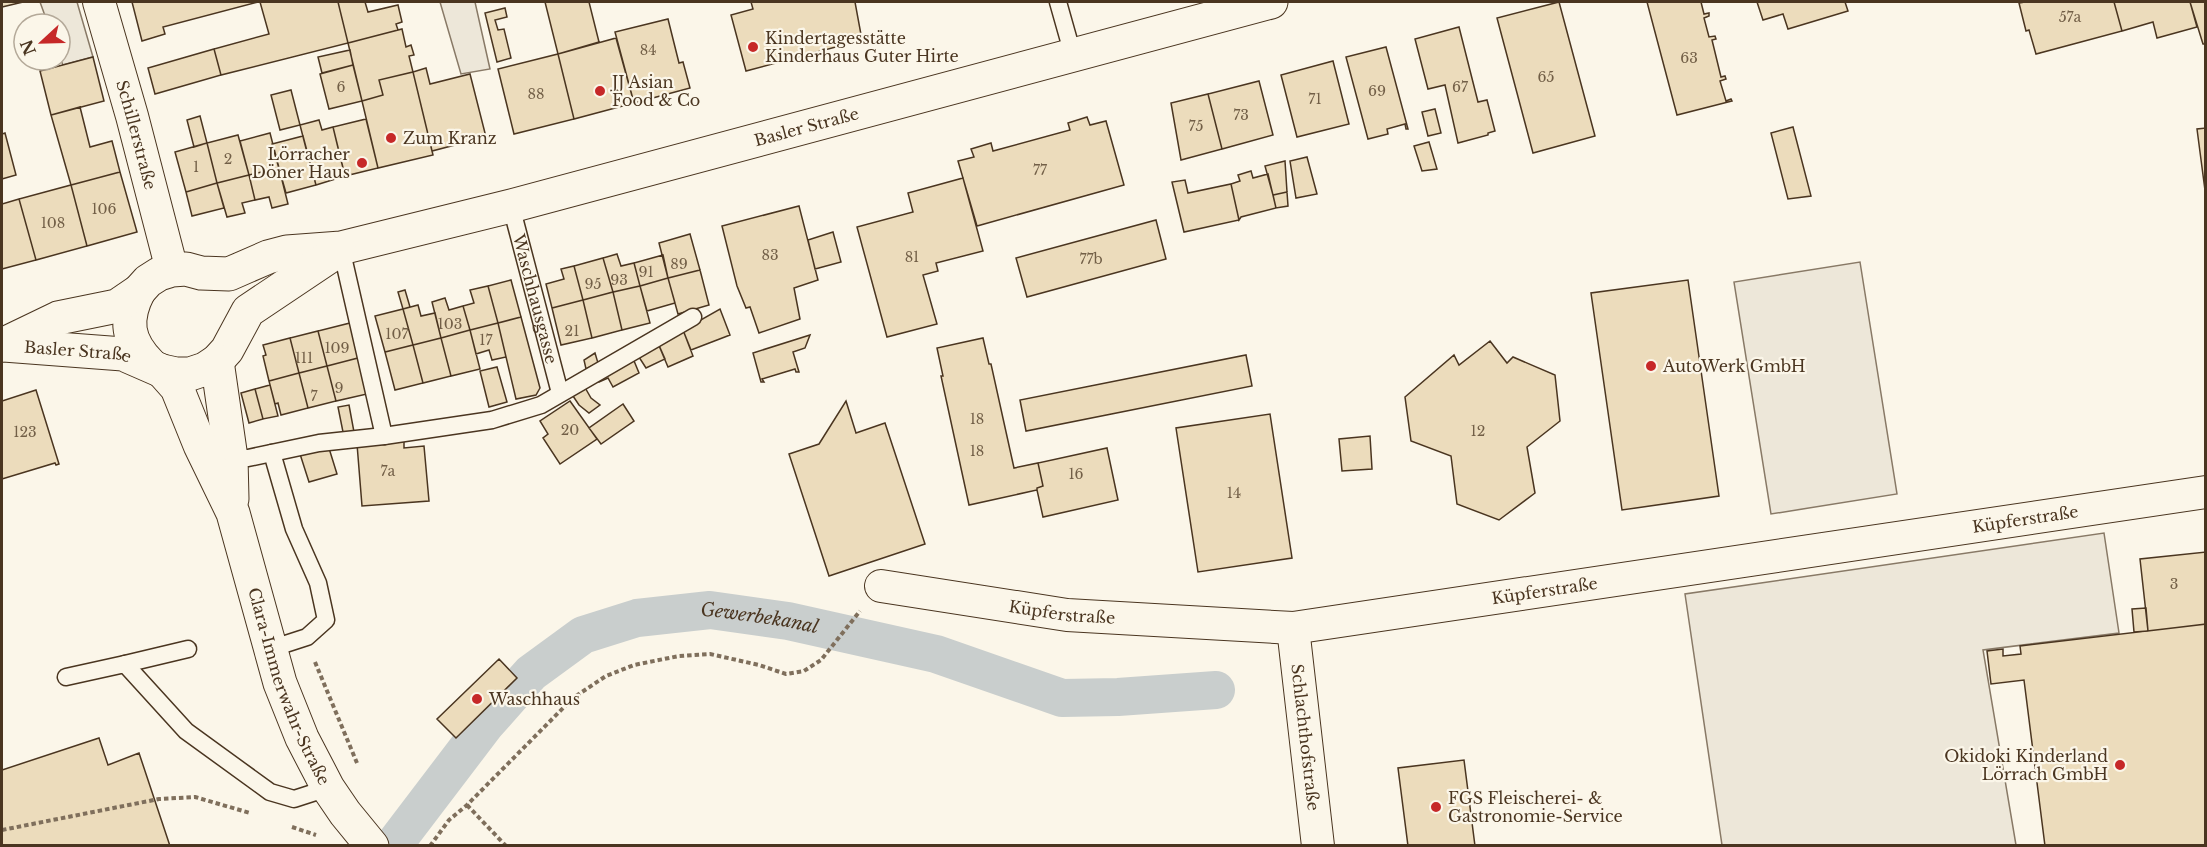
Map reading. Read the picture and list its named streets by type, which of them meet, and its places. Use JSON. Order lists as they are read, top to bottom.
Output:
{
  "streets": {
    "main road": ["Basler Straße", "Clara-Immerwahr-Straße"],
    "street": ["Schillerstraße", "Küpferstraße", "Schlachthofstraße"],
    "lane": ["Waschhausgasse"]
  },
  "crossings": [
    ["Basler Straße", "Schillerstraße"],
    ["Basler Straße", "Waschhausgasse"],
    ["Basler Straße", "Clara-Immerwahr-Straße"],
    ["Schillerstraße", "Clara-Immerwahr-Straße"],
    ["Küpferstraße", "Schlachthofstraße"]
  ],
  "water": ["Gewerbekanal"],
  "places": [
    "Kindertagesstätte Kinderhaus Guter Hirte",
    "JJ Asian Food & Co",
    "Zum Kranz",
    "Lörracher Döner Haus",
    "AutoWerk GmbH",
    "Waschhaus",
    "Okidoki Kinderland Lörrach GmbH",
    "FGS Fleischerei- & Gastronomie-Service"
  ],
  "house_numbers": [
    "57a",
    "84",
    "63",
    "65",
    "6",
    "67",
    "69",
    "88",
    "71",
    "73",
    "75",
    "2",
    "1",
    "77",
    "106",
    "108",
    "83",
    "81",
    "77b",
    "89",
    "91",
    "93",
    "95",
    "103",
    "21",
    "107",
    "17",
    "109",
    "111",
    "9",
    "7",
    "18",
    "20",
    "12",
    "123",
    "18",
    "7a",
    "16",
    "14",
    "3"
  ],
  "north": "left"
}
